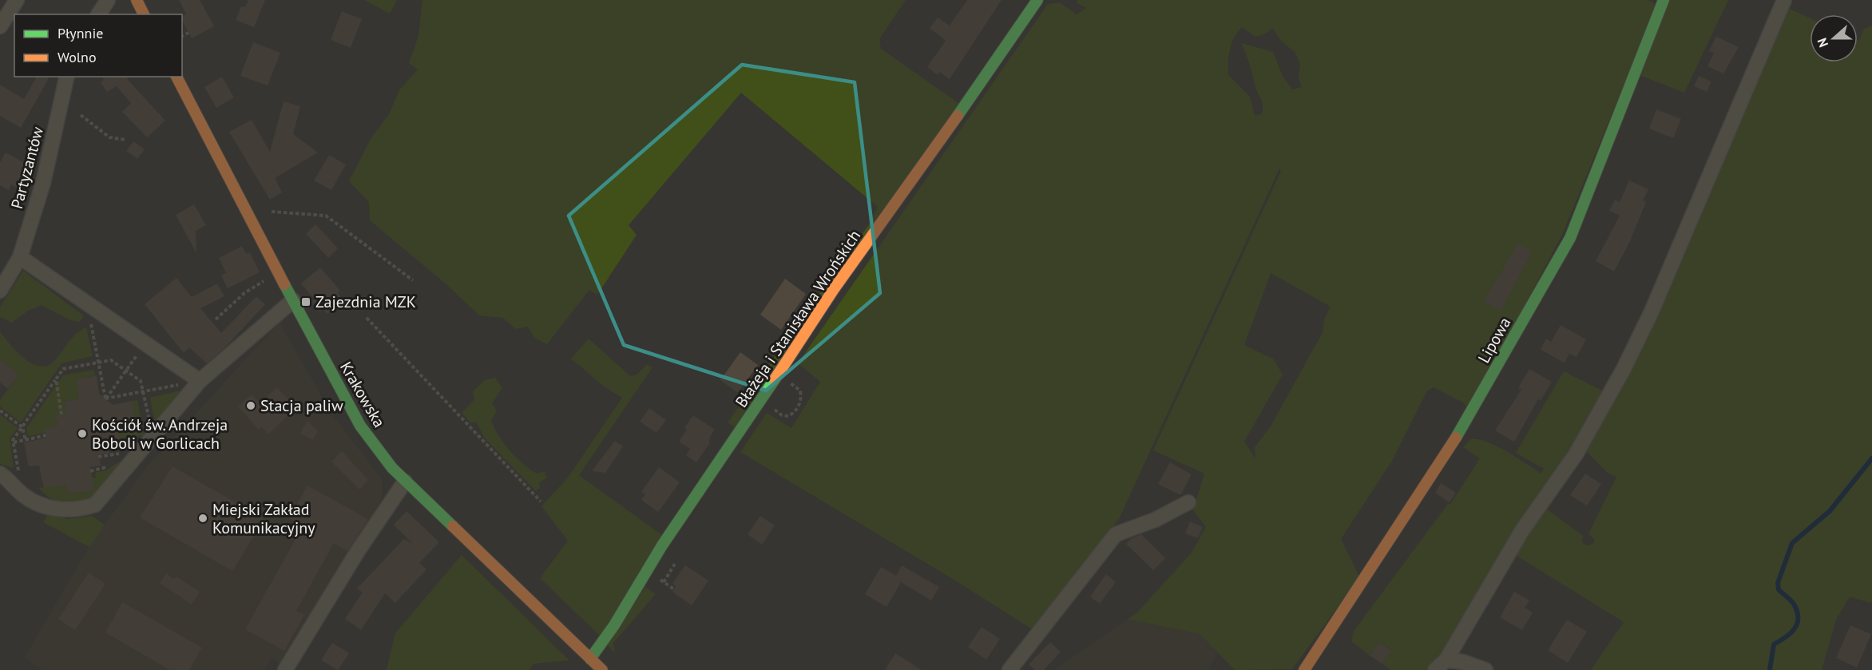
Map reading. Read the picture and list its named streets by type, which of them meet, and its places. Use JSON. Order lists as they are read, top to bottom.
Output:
{
  "streets": {
    "street": [
      "Partyzantów",
      "Błażeja i Stanisława Wrońskich",
      "Lipowa",
      "Krakowska"
    ]
  },
  "crossings": [
    ["Błażeja i Stanisława Wrońskich", "Krakowska"]
  ],
  "places": {
    "transit": ["Zajezdnia MZK"],
    "other": ["Stacja paliw", "Kościół św. Andrzeja Boboli w Gorlicach", "Miejski Zakład Komunikacyjny"]
  },
  "legend": ["Płynnie", "Wolno"],
  "north": "left"
}
